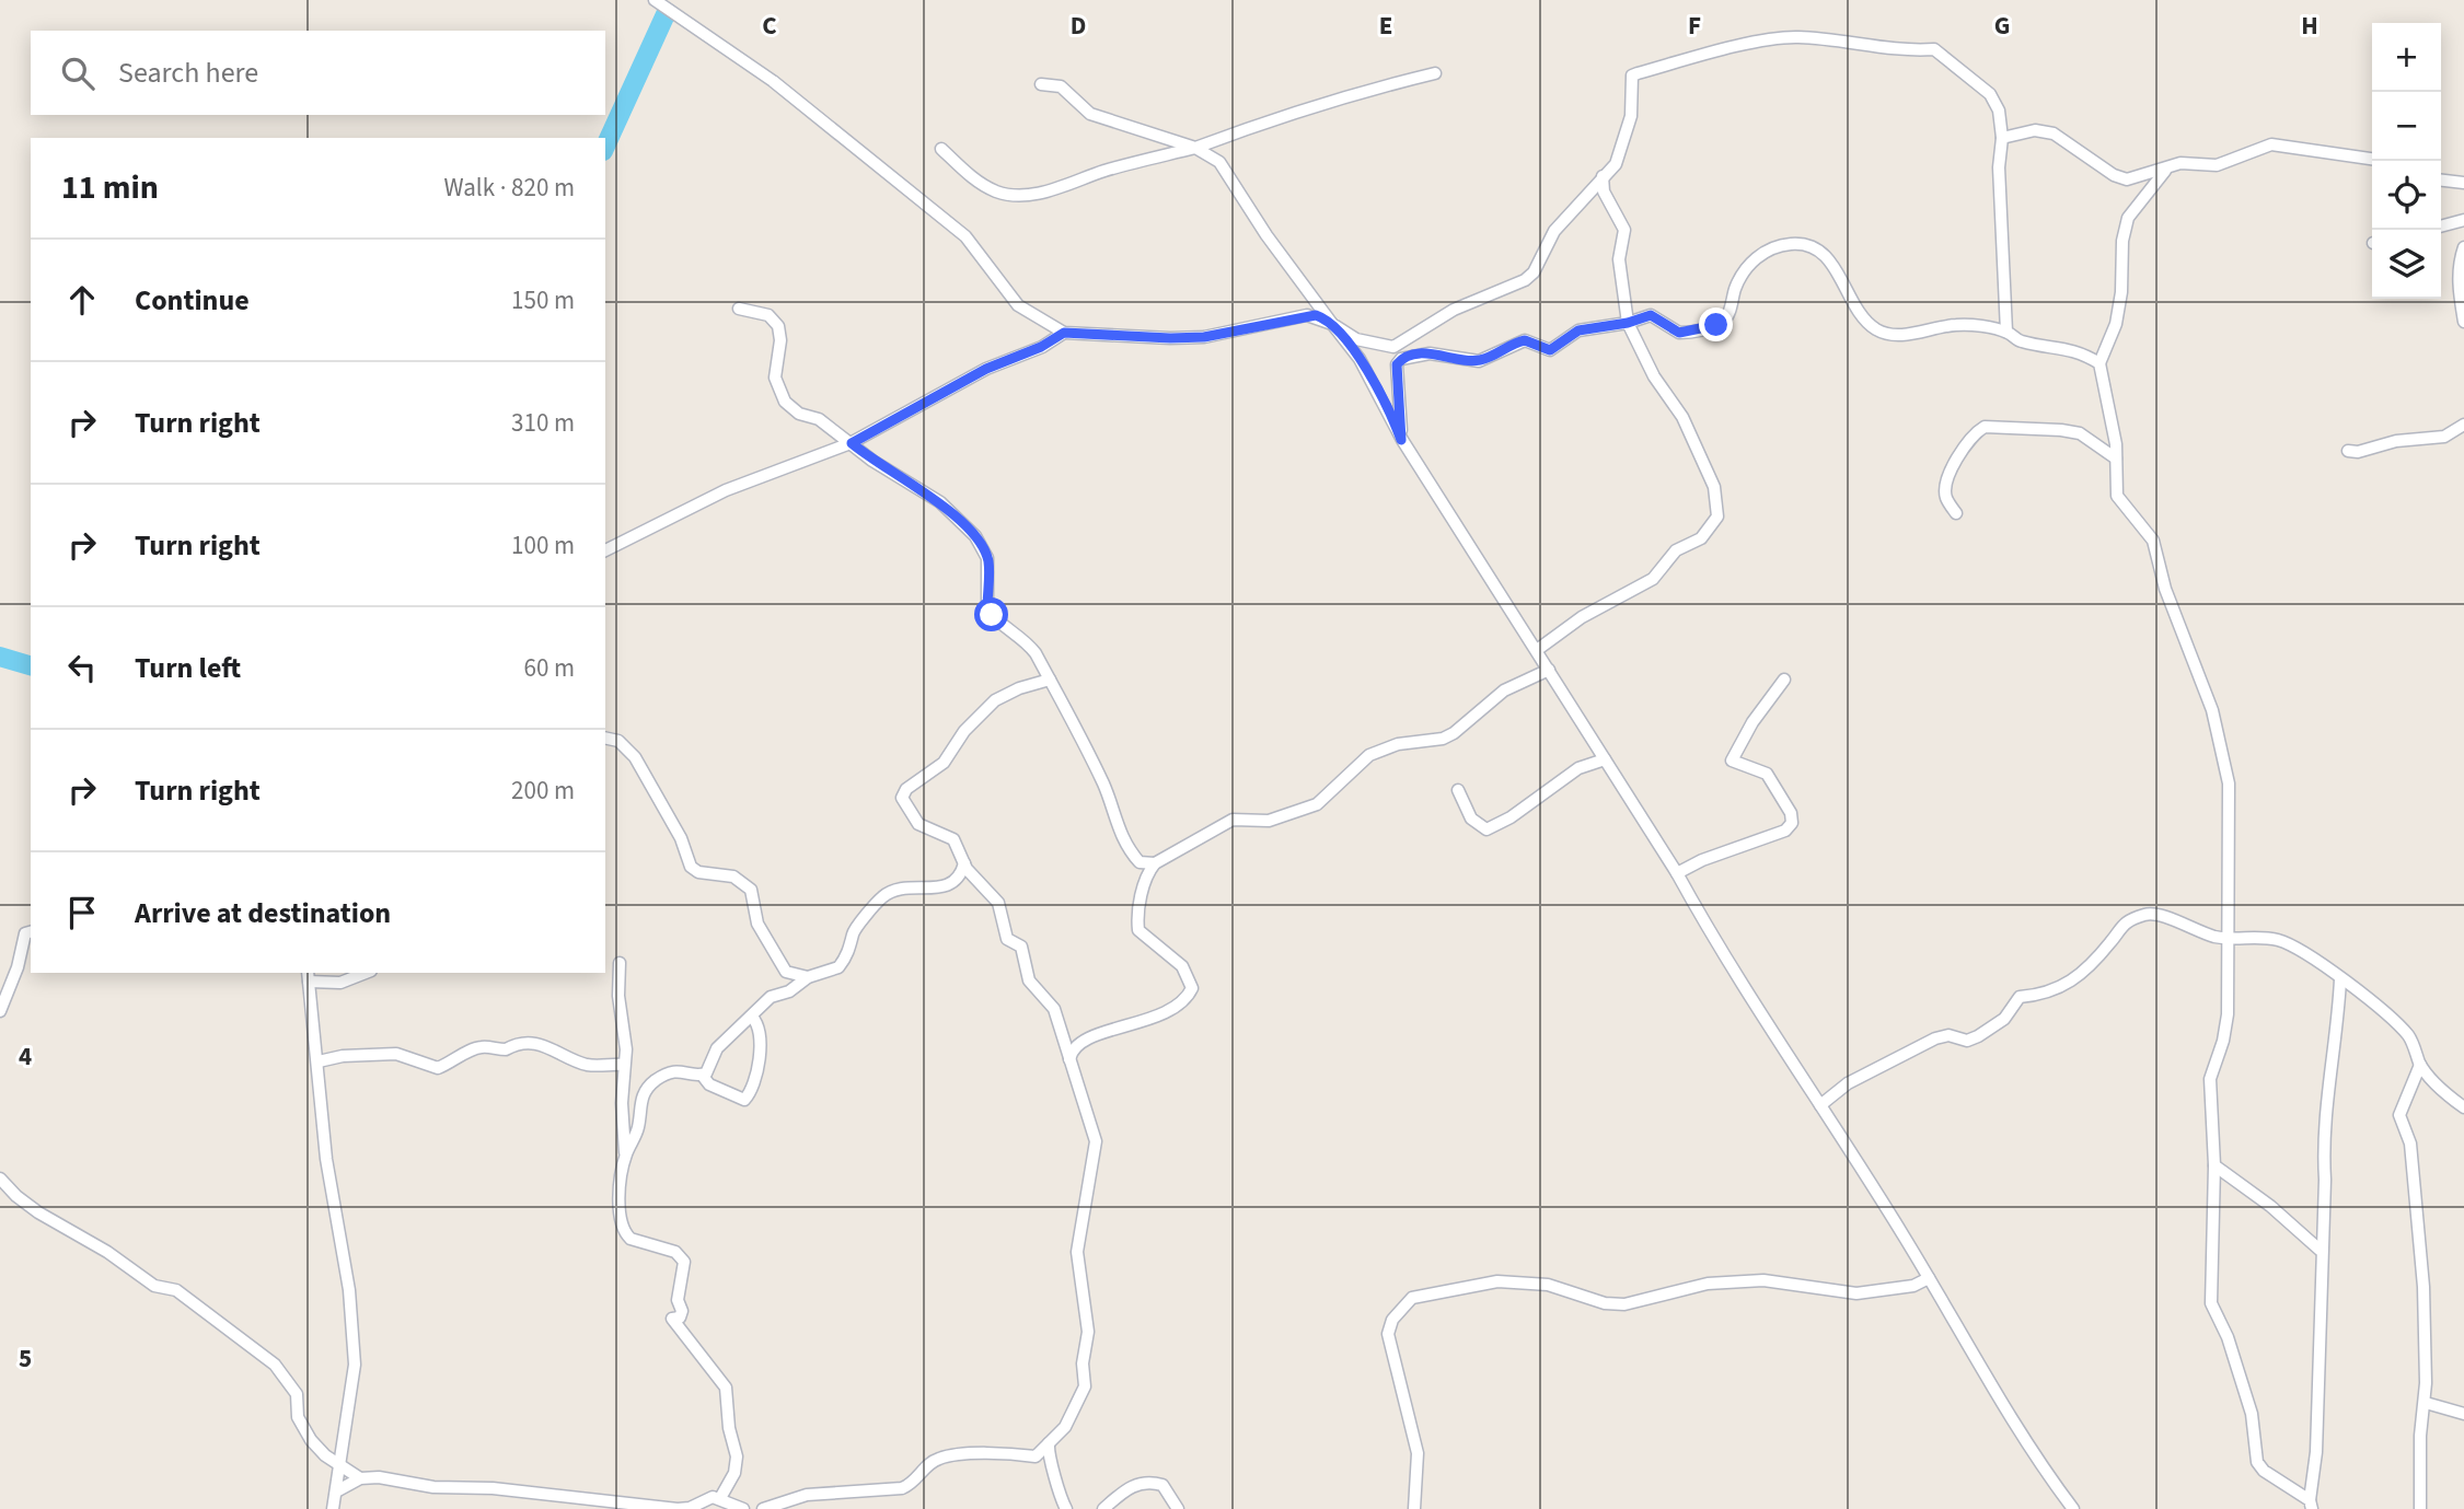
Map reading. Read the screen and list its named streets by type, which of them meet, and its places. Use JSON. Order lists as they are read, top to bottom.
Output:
{
  "page": {
    "map_buttons": ["+", "−"],
    "search": "Search here",
    "heading": ["11 min", "Walk · 820 m"],
    "list": [
      ["Continue", "150 m"],
      ["Turn right", "310 m"],
      ["Turn right", "100 m"],
      ["Turn left", "60 m"],
      ["Turn right", "200 m"],
      "Arrive at destination"
    ]
  },
  "grid": {
    "columns": [
      "C",
      "D",
      "E",
      "F",
      "G",
      "H"
    ],
    "rows": ["4", "5"]
  }
}
